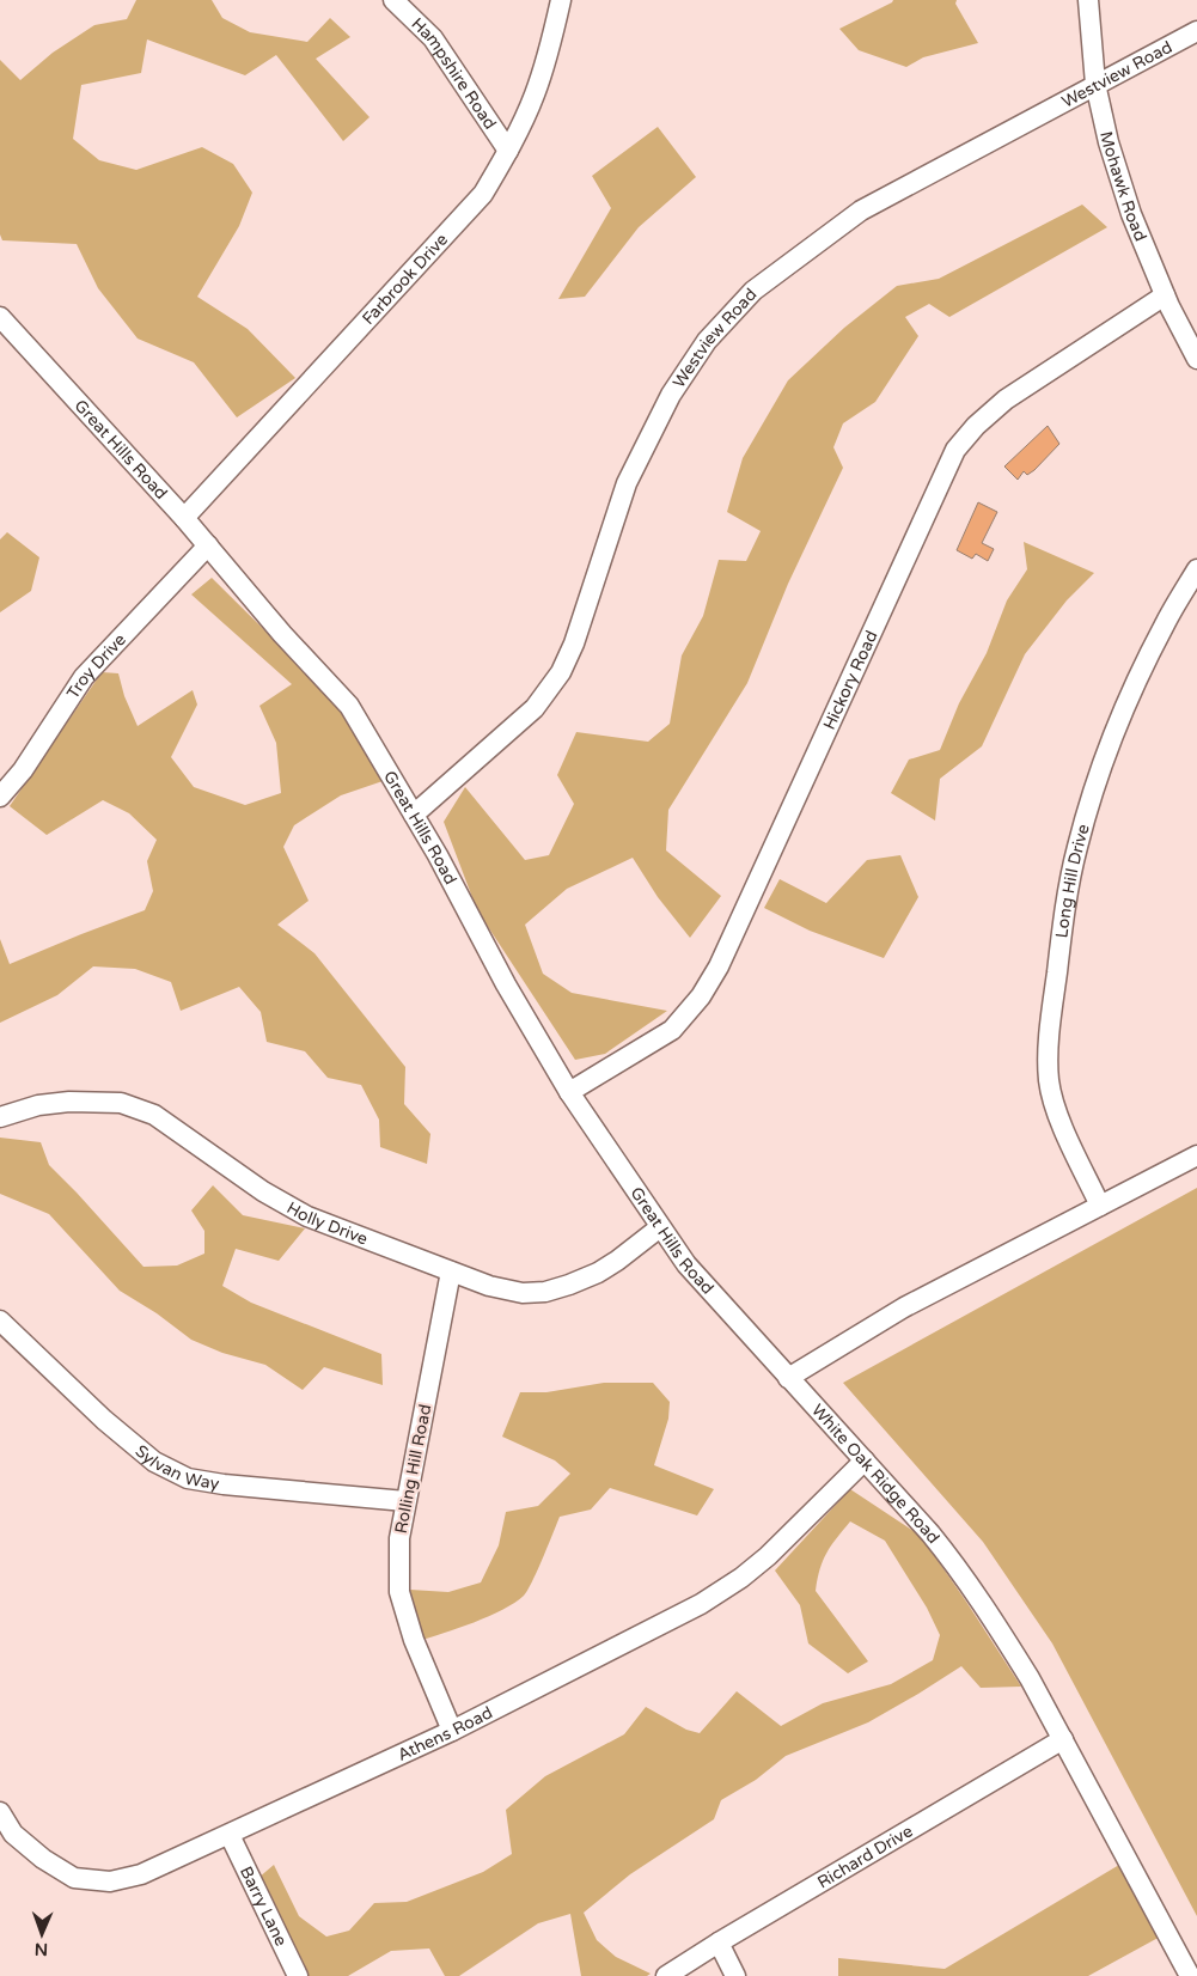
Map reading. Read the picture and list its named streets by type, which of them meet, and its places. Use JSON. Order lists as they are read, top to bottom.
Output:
{
  "streets": {
    "street": [
      "Hampshire Road",
      "Westview Road",
      "Mohawk Road",
      "Farbrook Drive",
      "Great Hills Road",
      "Troy Drive",
      "Hickory Road",
      "Long Hill Drive",
      "Holly Drive",
      "Sylvan Way",
      "Rolling Hill Road",
      "White Oak Ridge Road",
      "Athens Road",
      "Richard Drive",
      "Barry Lane"
    ]
  },
  "crossings": [
    ["Hampshire Road", "Farbrook Drive"],
    ["Westview Road", "Mohawk Road"],
    ["Westview Road", "Great Hills Road"],
    ["Mohawk Road", "Hickory Road"],
    ["Farbrook Drive", "Great Hills Road"],
    ["Great Hills Road", "Troy Drive"],
    ["Great Hills Road", "Hickory Road"],
    ["Great Hills Road", "Holly Drive"],
    ["Great Hills Road", "White Oak Ridge Road"],
    ["Holly Drive", "Rolling Hill Road"],
    ["Sylvan Way", "Rolling Hill Road"],
    ["Rolling Hill Road", "Athens Road"],
    ["White Oak Ridge Road", "Athens Road"],
    ["White Oak Ridge Road", "Richard Drive"],
    ["Athens Road", "Barry Lane"]
  ],
  "north": "bottom"
}
